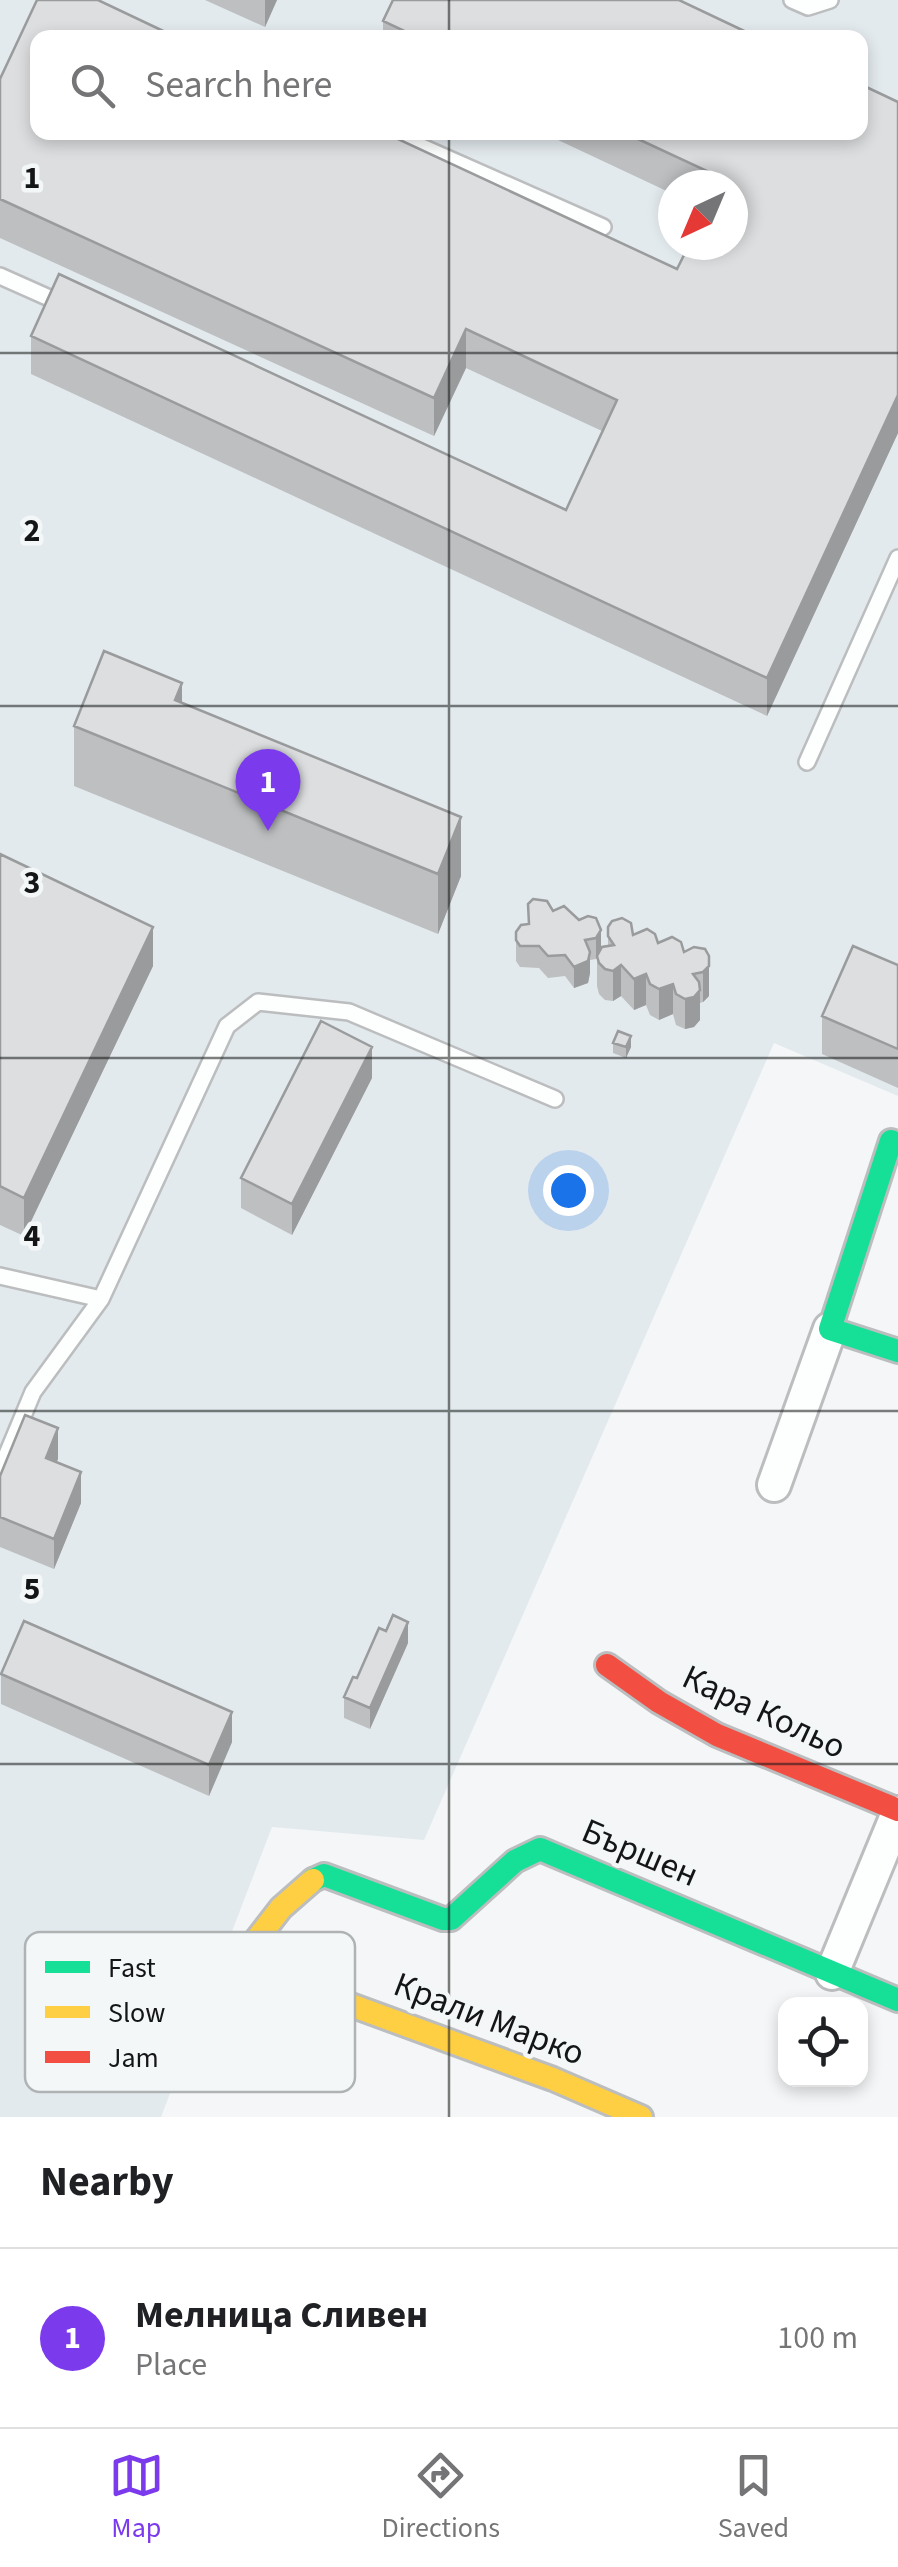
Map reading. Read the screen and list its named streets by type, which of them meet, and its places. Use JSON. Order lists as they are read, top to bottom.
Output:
{
  "streets": {
    "street": ["Кара Кольо", "Бършен", "Крали Марко"]
  },
  "legend": ["Fast", "Slow", "Jam"],
  "north": "bottom left",
  "page": {
    "search": "Search here",
    "pins": "1",
    "heading": "Nearby",
    "list": [
      {
        "mark": "1",
        "name": "Мелница Сливен",
        "note": "Place",
        "value": "100 m"
      }
    ],
    "nav": ["Map", "Directions", "Saved"]
  },
  "grid": {
    "rows": [
      "1",
      "2",
      "3",
      "4",
      "5"
    ]
  }
}
